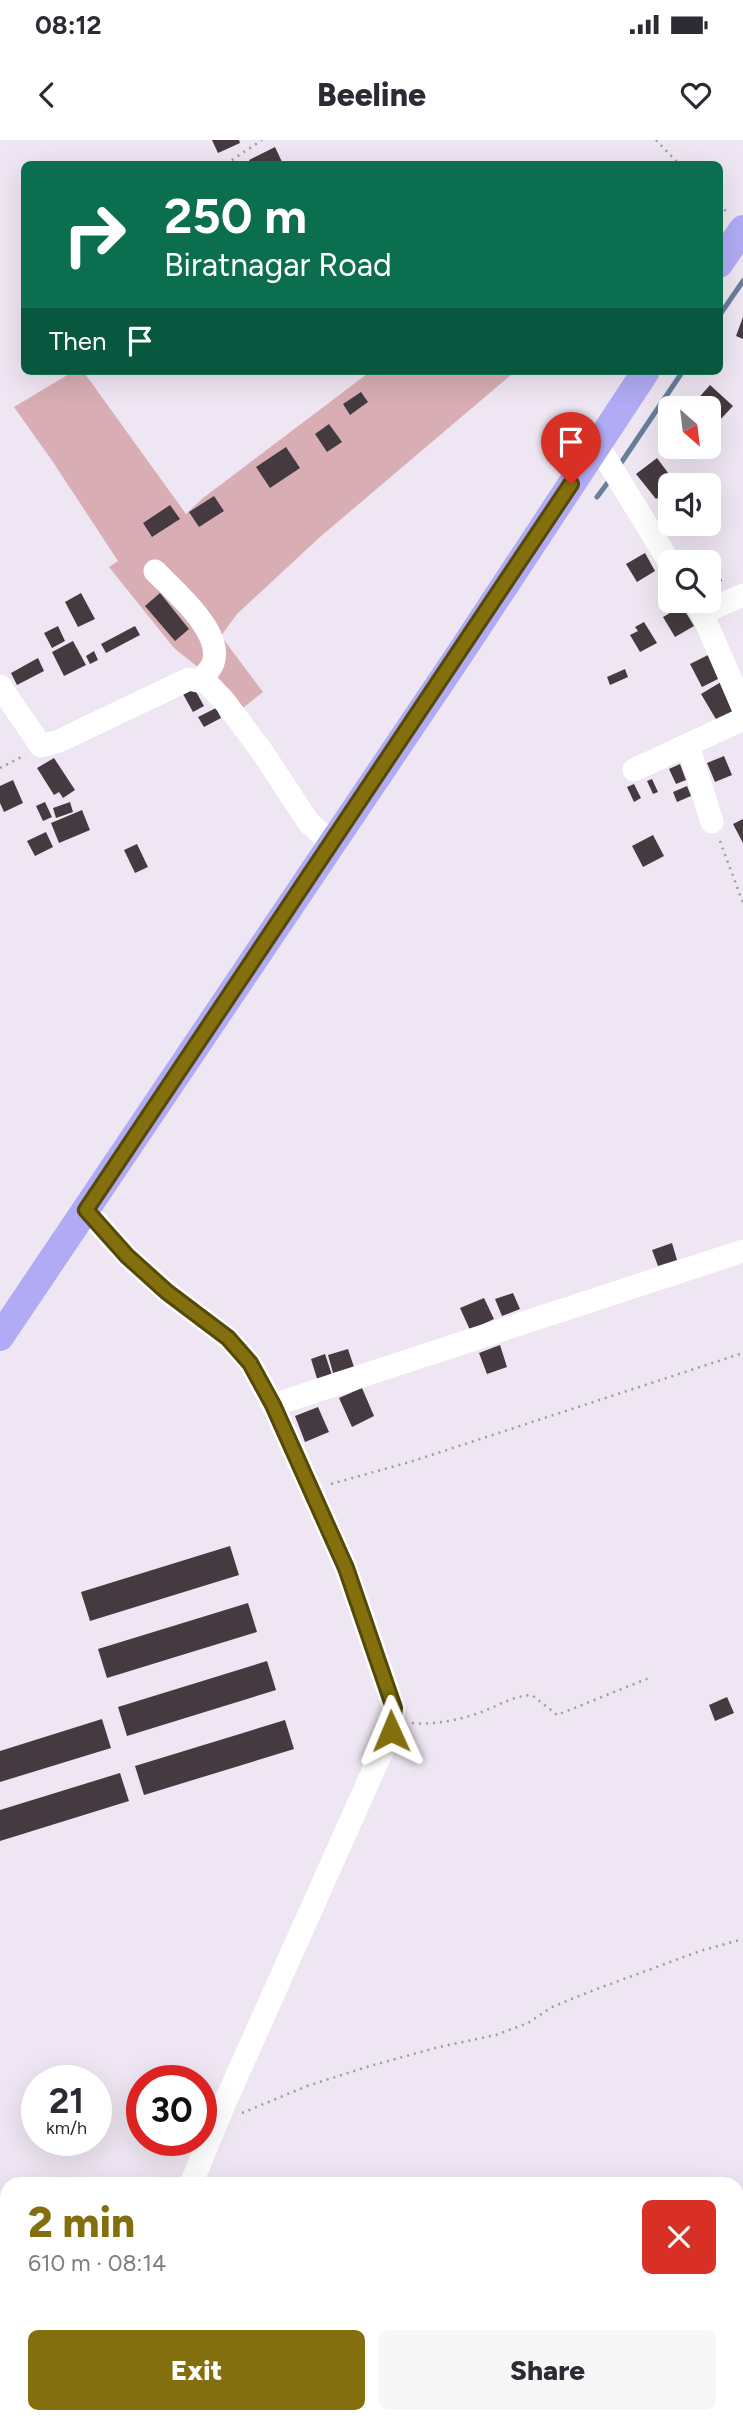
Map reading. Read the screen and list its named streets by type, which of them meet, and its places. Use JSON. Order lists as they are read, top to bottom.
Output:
{
  "north": "bottom right",
  "page": {
    "status": "08:12",
    "header": "Beeline",
    "turn": ["250 m", "Biratnagar Road"],
    "then": "Then",
    "speed": "21 km/h",
    "limit": "30",
    "heading": ["2 min", "610 m · 08:14"],
    "buttons": ["Exit", "Share"]
  }
}
